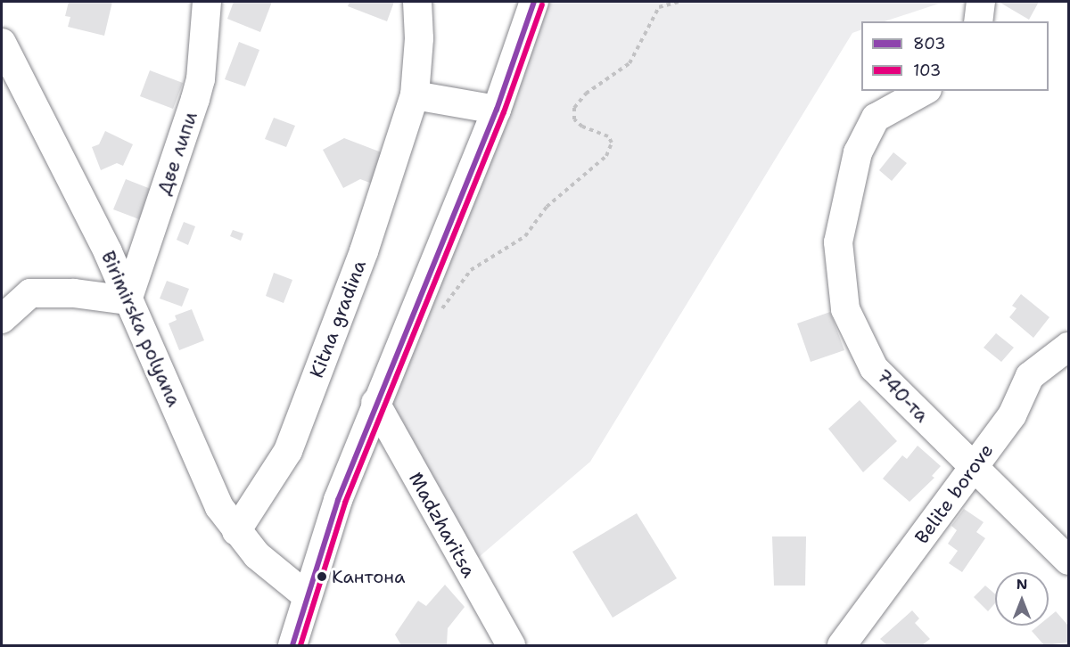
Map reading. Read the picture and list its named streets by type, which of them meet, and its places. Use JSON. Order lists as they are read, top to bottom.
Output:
{
  "streets": {
    "street": [
      "Две липи",
      "Kitna gradina",
      "Birimirska polyana",
      "740-та",
      "Belite borove",
      "Madzharitsa"
    ]
  },
  "crossings": [
    ["Две липи", "Birimirska polyana"],
    ["Kitna gradina", "Birimirska polyana"],
    ["740-та", "Belite borove"]
  ],
  "places": ["Кантона"],
  "lines": ["transit line 803", "transit line 103"],
  "legend": ["803", "103"],
  "north": "top"
}
